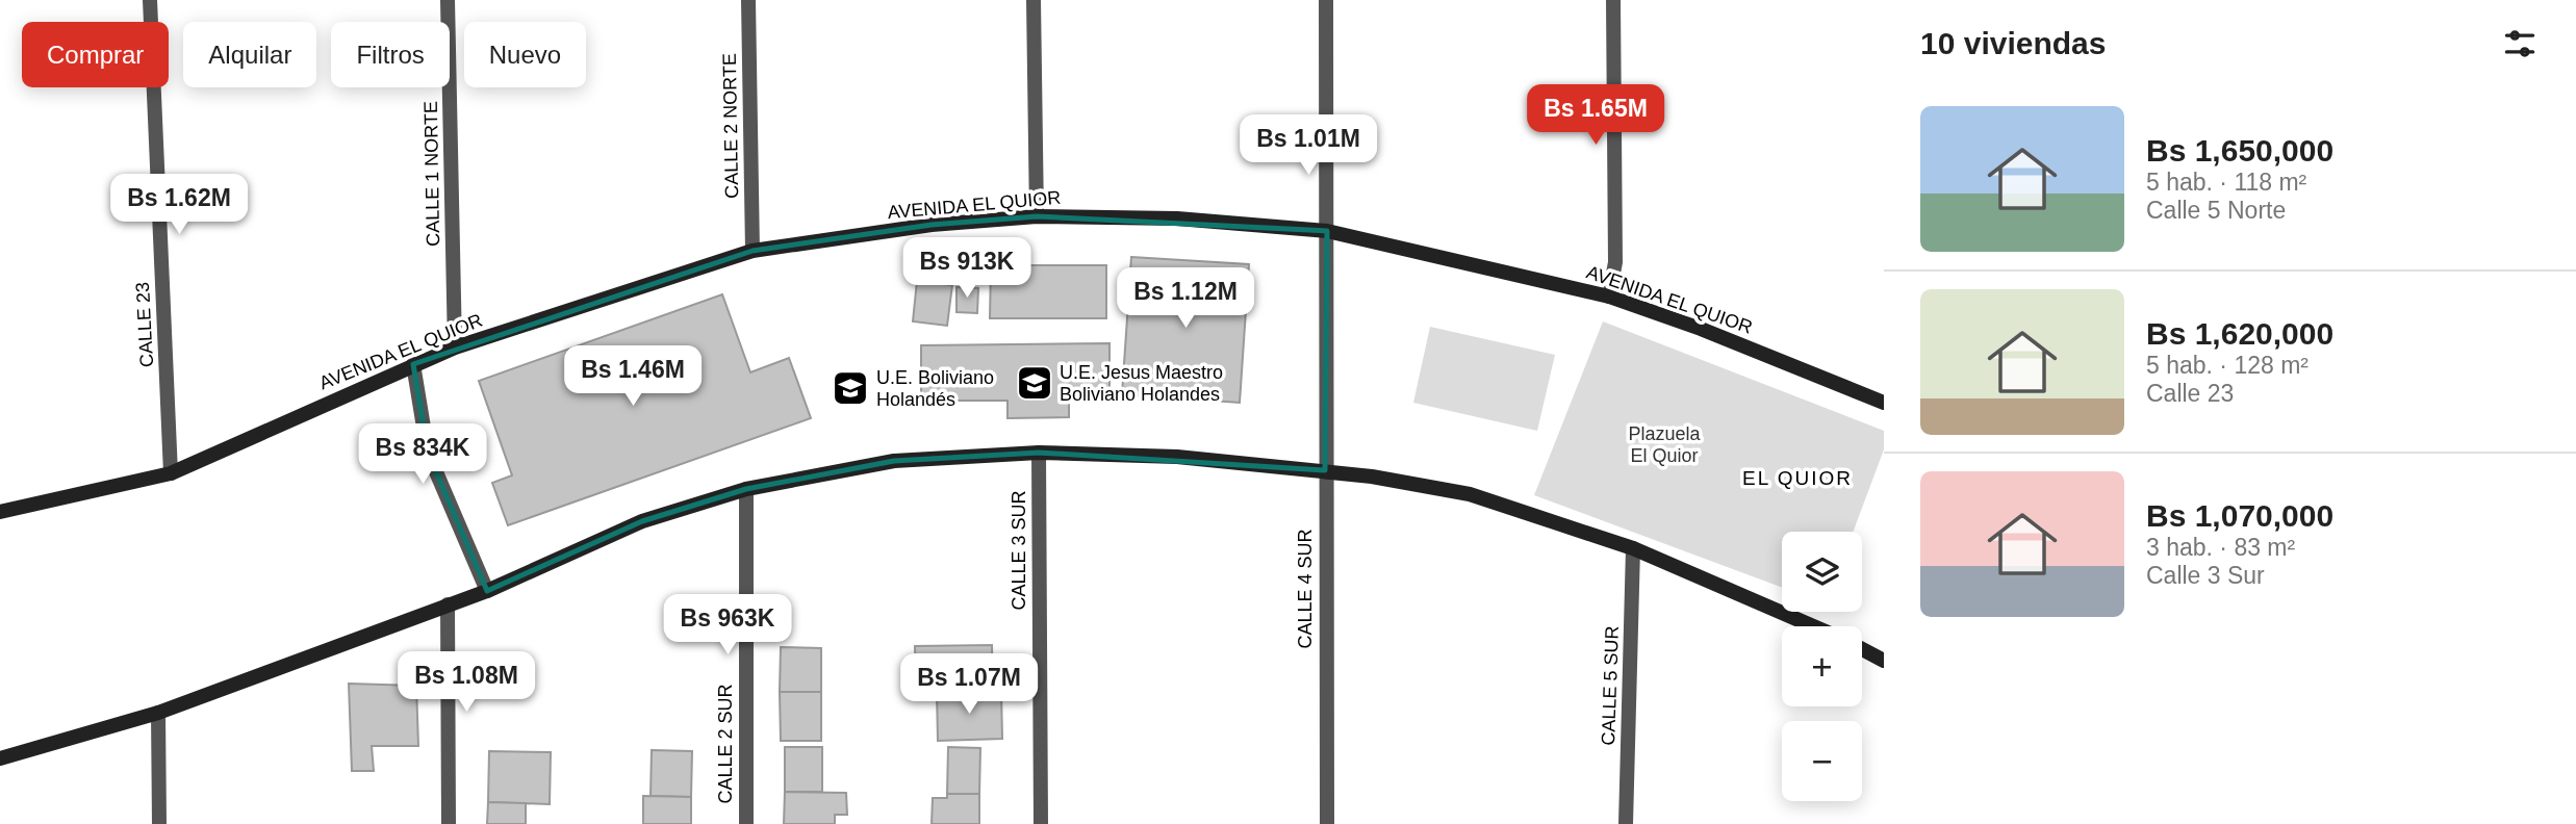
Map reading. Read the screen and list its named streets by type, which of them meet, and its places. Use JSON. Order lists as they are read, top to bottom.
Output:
{
  "streets": {
    "street": [
      "CALLE 2 NORTE",
      "CALLE 1 NORTE",
      "AVENIDA EL QUIOR",
      "CALLE 23",
      "CALLE 3 SUR",
      "CALLE 4 SUR",
      "CALLE 5 SUR",
      "CALLE 2 SUR"
    ]
  },
  "crossings": [
    ["CALLE 2 NORTE", "AVENIDA EL QUIOR"],
    ["CALLE 1 NORTE", "AVENIDA EL QUIOR"],
    ["AVENIDA EL QUIOR", "CALLE 23"],
    ["AVENIDA EL QUIOR", "CALLE 4 SUR"]
  ],
  "districts": ["EL QUIOR"],
  "parks": ["Plazuela El Quior"],
  "places": {
    "school or university": ["U.E. Jesus Maestro Boliviano Holandes", "U.E. Boliviano Holandés"]
  },
  "page": {
    "heading": "10 viviendas",
    "chip": [
      "Comprar",
      "Alquilar",
      "Filtros",
      "Nuevo"
    ],
    "price": [
      "Bs 1.65M",
      "Bs 1.01M",
      "Bs 1.62M",
      "Bs 913K",
      "Bs 1.12M",
      "Bs 1.46M",
      "Bs 834K",
      "Bs 963K",
      "Bs 1.08M",
      "Bs 1.07M"
    ],
    "list": [
      {
        "name": "Bs 1,650,000",
        "note": "5 hab. · 118 m² · Calle 5 Norte"
      },
      {
        "name": "Bs 1,620,000",
        "note": "5 hab. · 128 m² · Calle 23"
      },
      {
        "name": "Bs 1,070,000",
        "note": "3 hab. · 83 m² · Calle 3 Sur"
      }
    ],
    "map_buttons": ["+", "−"]
  }
}
